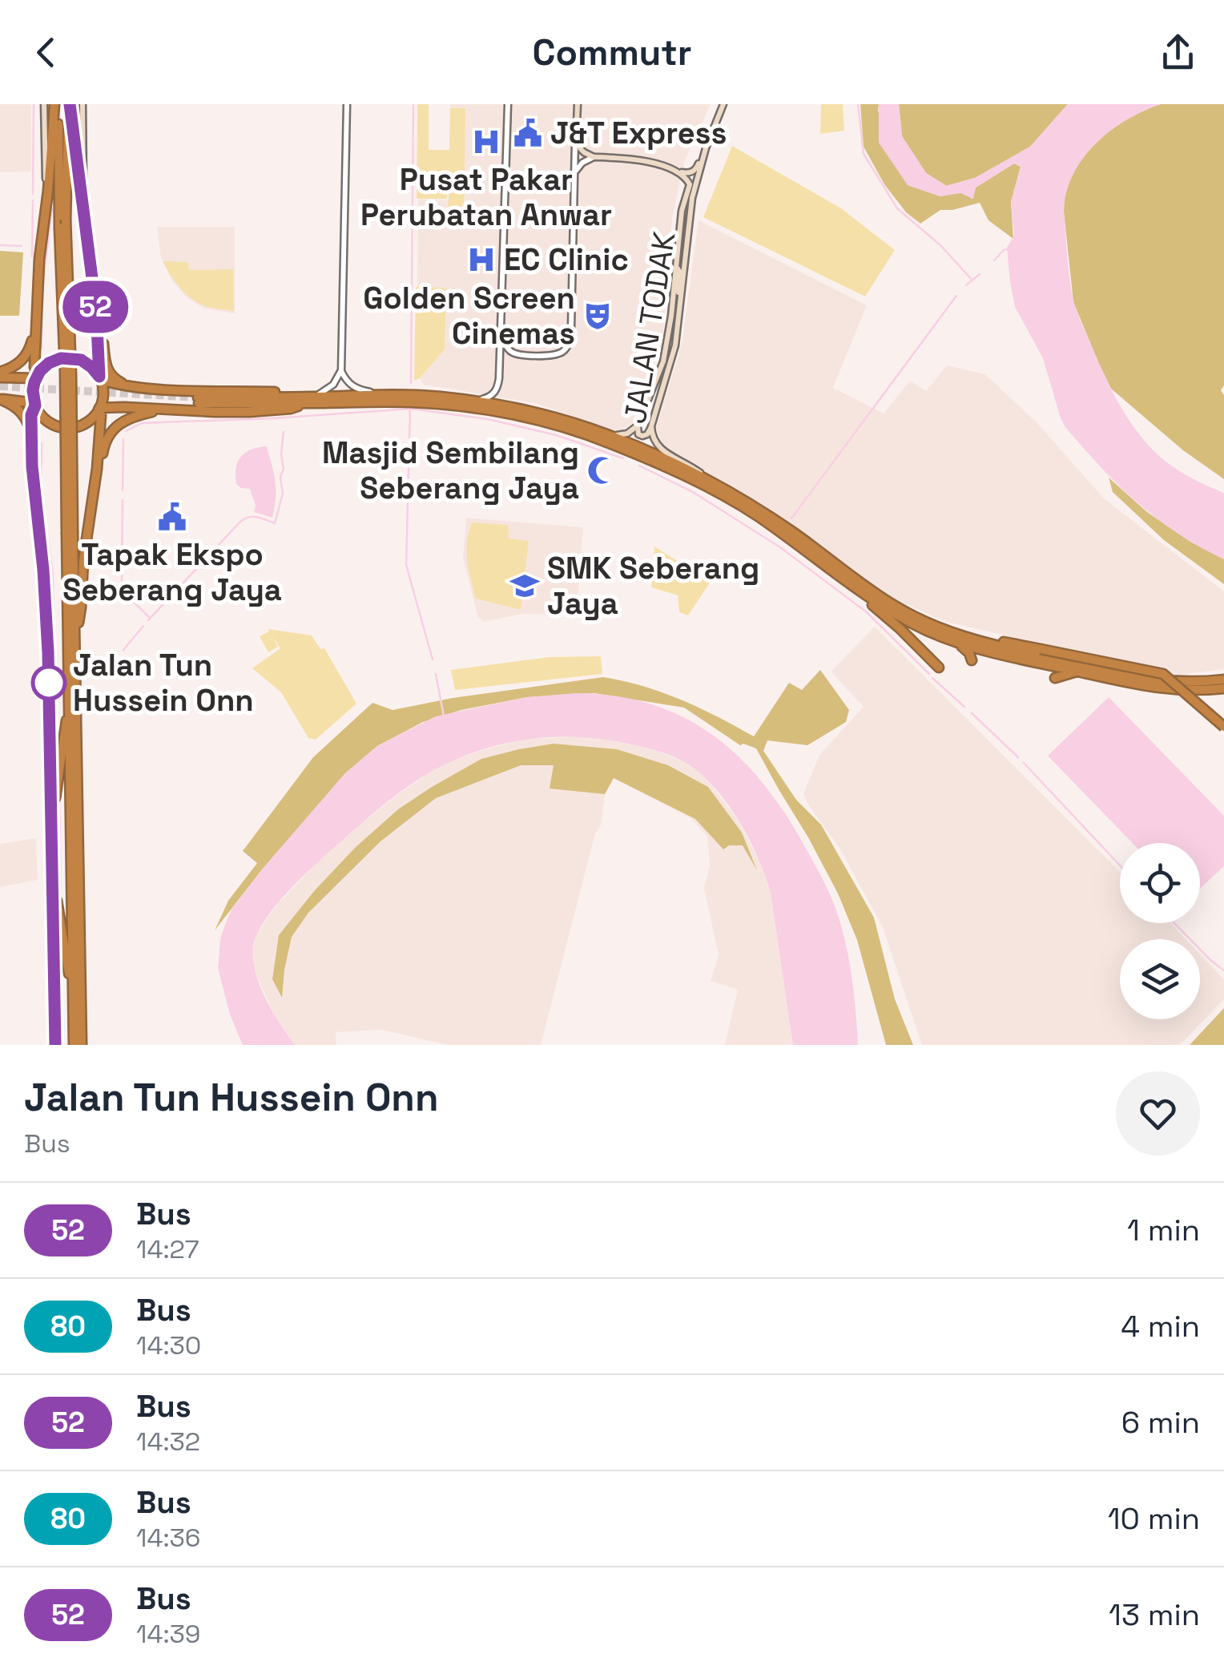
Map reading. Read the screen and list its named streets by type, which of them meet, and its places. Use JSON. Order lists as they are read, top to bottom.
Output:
{
  "streets": {
    "main road": ["JALAN TODAK"]
  },
  "places": {
    "public building": ["J&T Express", "Tapak Ekspo Seberang Jaya"],
    "hospital": ["Pusat Pakar Perubatan Anwar", "EC Clinic"],
    "theatre": ["Golden Screen Cinemas"],
    "mosque": ["Masjid Sembilang Seberang Jaya"],
    "school or university": ["SMK Seberang Jaya"],
    "other": ["Jalan Tun Hussein Onn"]
  },
  "lines": ["bus line 52"],
  "page": {
    "header": "Commutr",
    "on_map": "52",
    "heading": ["Jalan Tun Hussein Onn", "Bus"],
    "list": [
      {
        "mark": "52",
        "name": "Bus",
        "note": "14:27",
        "value": "1 min"
      },
      {
        "mark": "80",
        "name": "Bus",
        "note": "14:30",
        "value": "4 min"
      },
      {
        "mark": "52",
        "name": "Bus",
        "note": "14:32",
        "value": "6 min"
      },
      {
        "mark": "80",
        "name": "Bus",
        "note": "14:36",
        "value": "10 min"
      },
      {
        "mark": "52",
        "name": "Bus",
        "note": "14:39",
        "value": "13 min"
      }
    ]
  }
}
